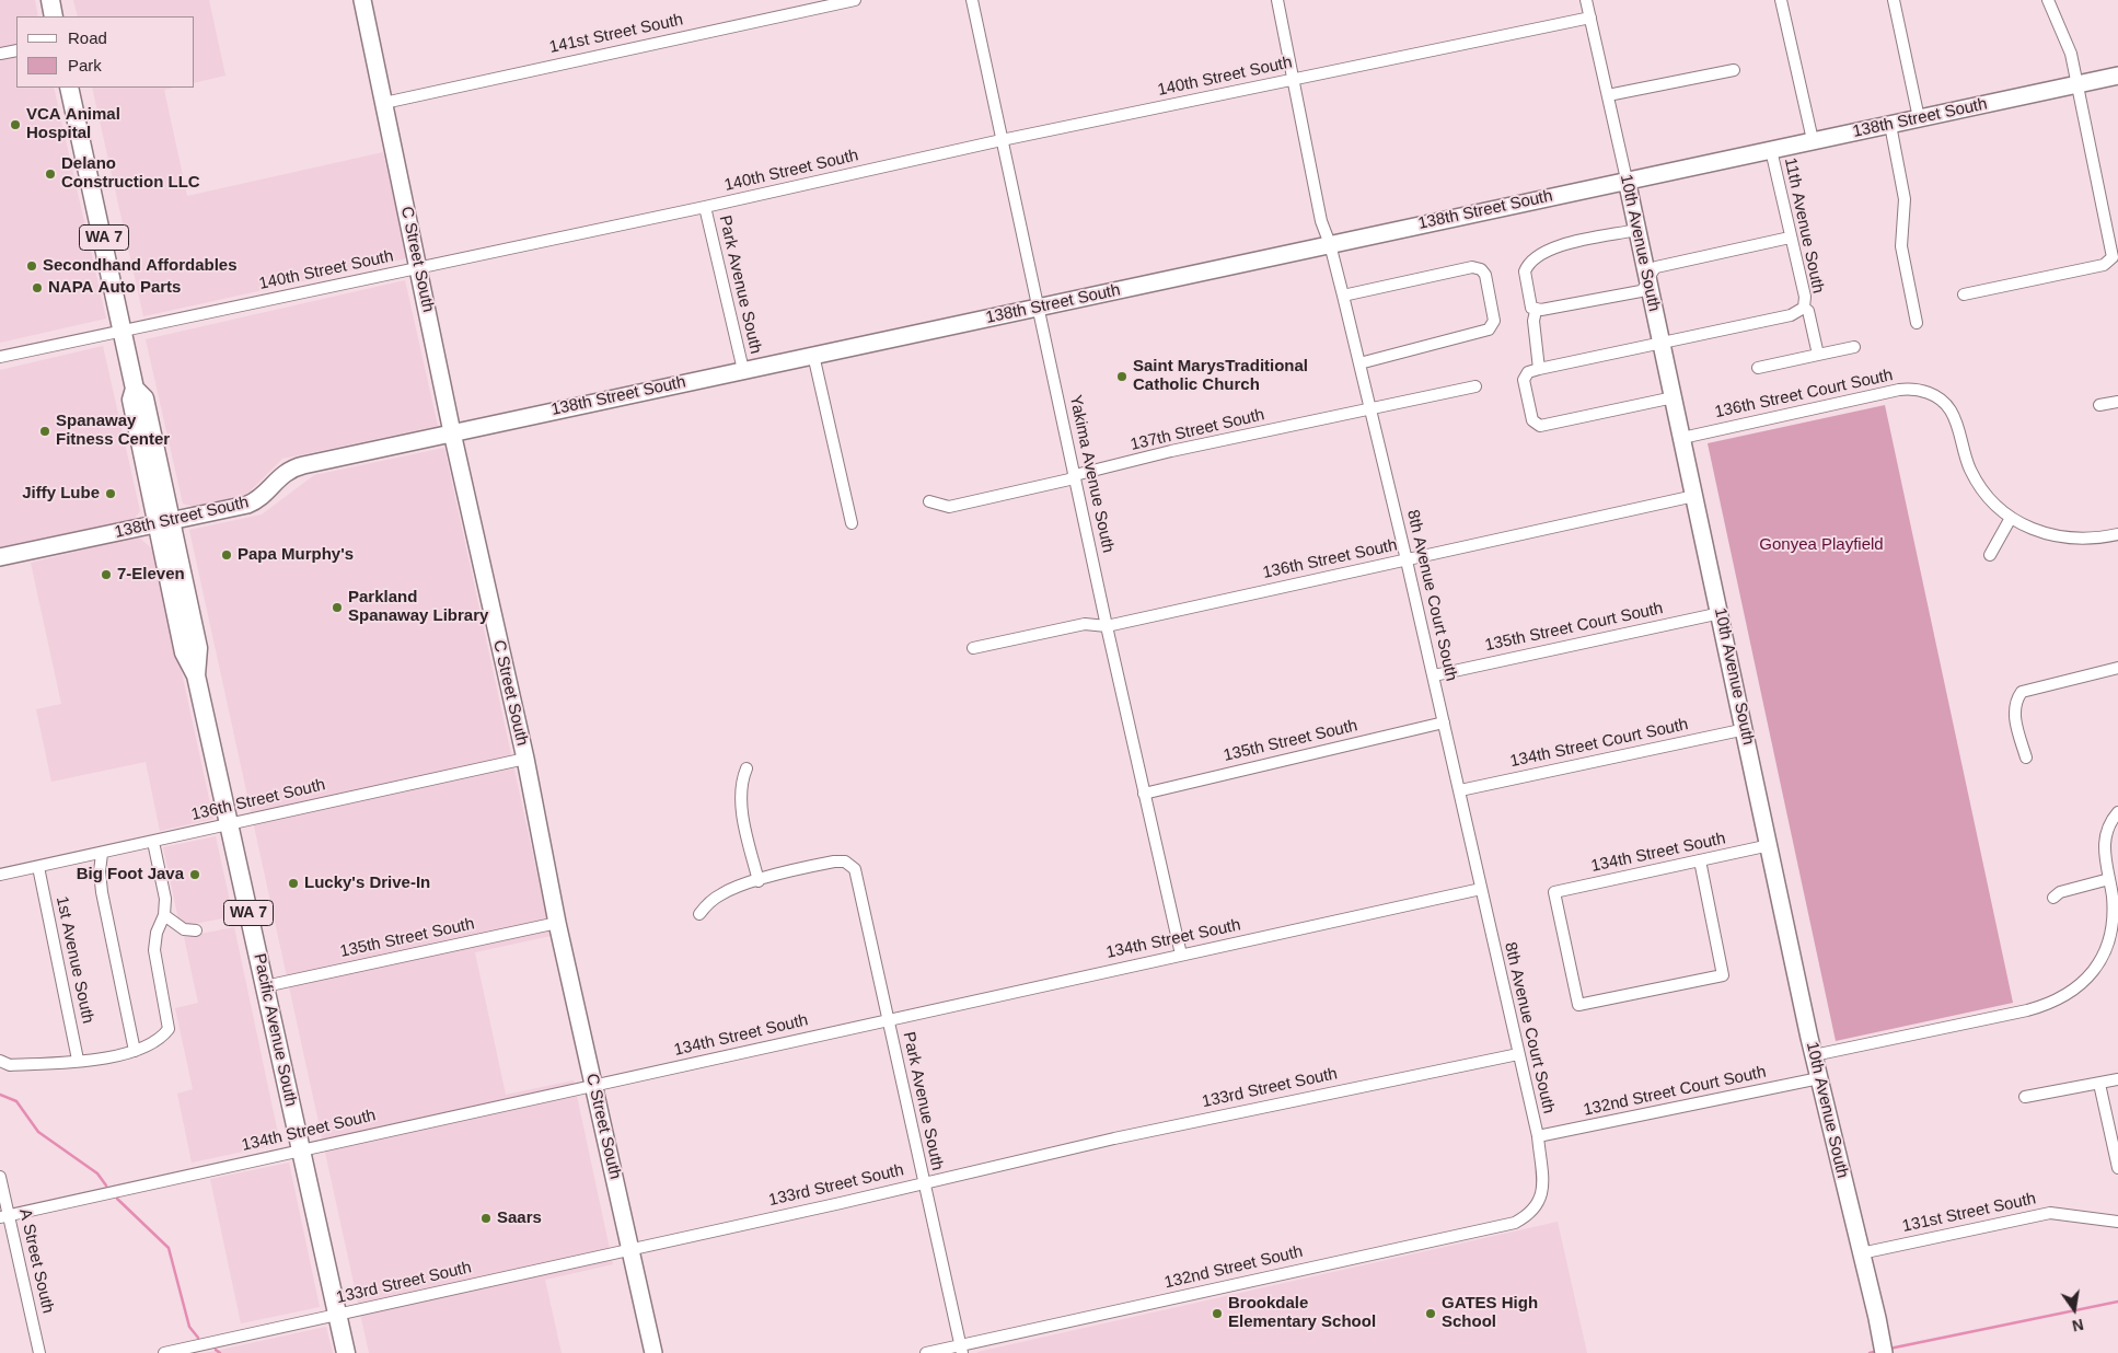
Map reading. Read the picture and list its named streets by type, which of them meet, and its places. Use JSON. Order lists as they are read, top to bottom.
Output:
{
  "streets": {
    "main road": ["WA 7", "Pacific Avenue South"],
    "street": [
      "141st Street South",
      "140th Street South",
      "138th Street South",
      "11th Avenue South",
      "10th Avenue South",
      "C Street South",
      "Park Avenue South",
      "136th Street Court South",
      "137th Street South",
      "Yakima Avenue South",
      "136th Street South",
      "8th Avenue Court South",
      "135th Street Court South",
      "135th Street South",
      "134th Street Court South",
      "134th Street South",
      "1st Avenue South",
      "133rd Street South",
      "132nd Street Court South",
      "131st Street South",
      "A Street South",
      "132nd Street South"
    ]
  },
  "crossings": [
    ["141st Street South", "C Street South"],
    ["140th Street South", "10th Avenue South"],
    ["140th Street South", "C Street South"],
    ["140th Street South", "Park Avenue South"],
    ["140th Street South", "Yakima Avenue South"],
    ["140th Street South", "8th Avenue Court South"],
    ["140th Street South", "Pacific Avenue South"],
    ["138th Street South", "11th Avenue South"],
    ["138th Street South", "10th Avenue South"],
    ["138th Street South", "C Street South"],
    ["138th Street South", "Park Avenue South"],
    ["138th Street South", "Yakima Avenue South"],
    ["138th Street South", "8th Avenue Court South"],
    ["138th Street South", "Pacific Avenue South"],
    ["10th Avenue South", "136th Street Court South"],
    ["10th Avenue South", "136th Street South"],
    ["10th Avenue South", "135th Street Court South"],
    ["10th Avenue South", "134th Street Court South"],
    ["10th Avenue South", "134th Street South"],
    ["10th Avenue South", "132nd Street Court South"],
    ["10th Avenue South", "131st Street South"],
    ["C Street South", "136th Street South"],
    ["C Street South", "135th Street South"],
    ["C Street South", "134th Street South"],
    ["C Street South", "133rd Street South"],
    ["Park Avenue South", "134th Street South"],
    ["Park Avenue South", "133rd Street South"],
    ["Park Avenue South", "132nd Street South"],
    ["137th Street South", "Yakima Avenue South"],
    ["137th Street South", "8th Avenue Court South"],
    ["Yakima Avenue South", "136th Street South"],
    ["Yakima Avenue South", "135th Street South"],
    ["Yakima Avenue South", "134th Street South"],
    ["136th Street South", "8th Avenue Court South"],
    ["136th Street South", "1st Avenue South"],
    ["136th Street South", "Pacific Avenue South"],
    ["8th Avenue Court South", "135th Street Court South"],
    ["8th Avenue Court South", "135th Street South"],
    ["8th Avenue Court South", "134th Street Court South"],
    ["8th Avenue Court South", "134th Street South"],
    ["8th Avenue Court South", "133rd Street South"],
    ["8th Avenue Court South", "132nd Street Court South"],
    ["8th Avenue Court South", "132nd Street South"],
    ["135th Street South", "Pacific Avenue South"],
    ["134th Street South", "Pacific Avenue South"],
    ["134th Street South", "A Street South"],
    ["Pacific Avenue South", "133rd Street South"]
  ],
  "parks": ["Gonyea Playfield"],
  "places": [
    "VCA Animal Hospital",
    "Delano Construction LLC",
    "Secondhand Affordables",
    "NAPA Auto Parts",
    "Saint MarysTraditional Catholic Church",
    "Spanaway Fitness Center",
    "Jiffy Lube",
    "Papa Murphy's",
    "7-Eleven",
    "Parkland Spanaway Library",
    "Big Foot Java",
    "Lucky's Drive-In",
    "Saars",
    "Brookdale Elementary School",
    "GATES High School"
  ],
  "legend": ["Road", "Park"],
  "north": "bottom"
}
